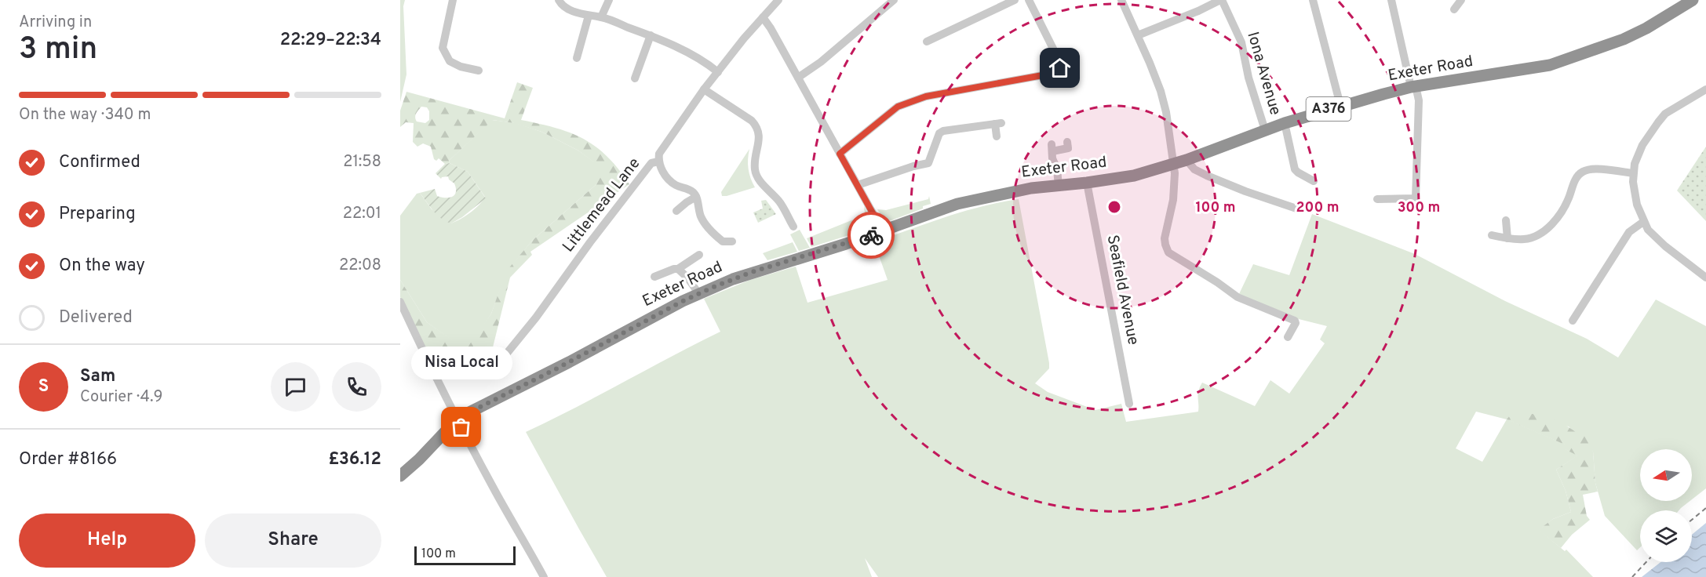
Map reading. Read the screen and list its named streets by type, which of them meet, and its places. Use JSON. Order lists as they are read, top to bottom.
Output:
{
  "streets": {
    "highway": ["Exeter Road", "A376"],
    "street": ["Iona Avenue", "Littlemead Lane", "Seafield Avenue"]
  },
  "crossings": [
    ["Exeter Road", "Iona Avenue"],
    ["Exeter Road", "A376"],
    ["Exeter Road", "Seafield Avenue"]
  ],
  "places": ["Nisa Local"],
  "scale_bar": "100 m",
  "north": "left",
  "page": {
    "heading": ["3 min", "Arriving in", "22:29–22:34"],
    "panel": [
      "Sam",
      "Courier · 4.9",
      "Order #8166",
      "£36.12"
    ],
    "bar": "On the way · 340 m",
    "list": [
      ["Confirmed", "21:58"],
      ["Preparing", "22:01"],
      ["On the way", "22:08"],
      "Delivered"
    ],
    "bubble": "Nisa Local",
    "round": "S",
    "buttons": ["Help", "Share"],
    "scale": "100 m"
  },
  "rings": ["100 m", "200 m", "300 m"]
}
